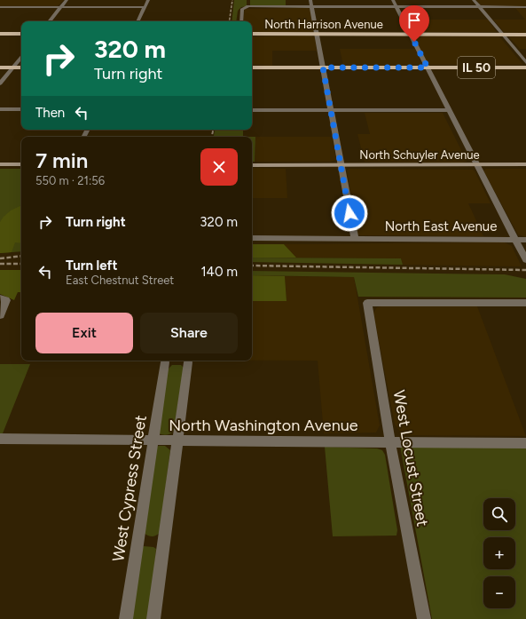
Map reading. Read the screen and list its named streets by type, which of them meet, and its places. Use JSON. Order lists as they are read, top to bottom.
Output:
{
  "streets": {
    "main road": ["North Harrison Avenue", "IL 50"],
    "street": [
      "North Schuyler Avenue",
      "North East Avenue",
      "North Washington Avenue",
      "West Locust Street",
      "West Cypress Street"
    ]
  },
  "crossings": [
    ["North Washington Avenue", "West Locust Street"],
    ["North Washington Avenue", "West Cypress Street"]
  ],
  "page": {
    "turn": ["320 m", "Turn right"],
    "then": "Then",
    "heading": ["7 min", "550 m · 21:56"],
    "list": [
      {
        "name": "Turn right",
        "value": "320 m"
      },
      {
        "name": "Turn left",
        "note": "East Chestnut Street",
        "value": "140 m"
      }
    ],
    "buttons": ["Exit", "Share"],
    "map_buttons": ["+", "−"]
  }
}
